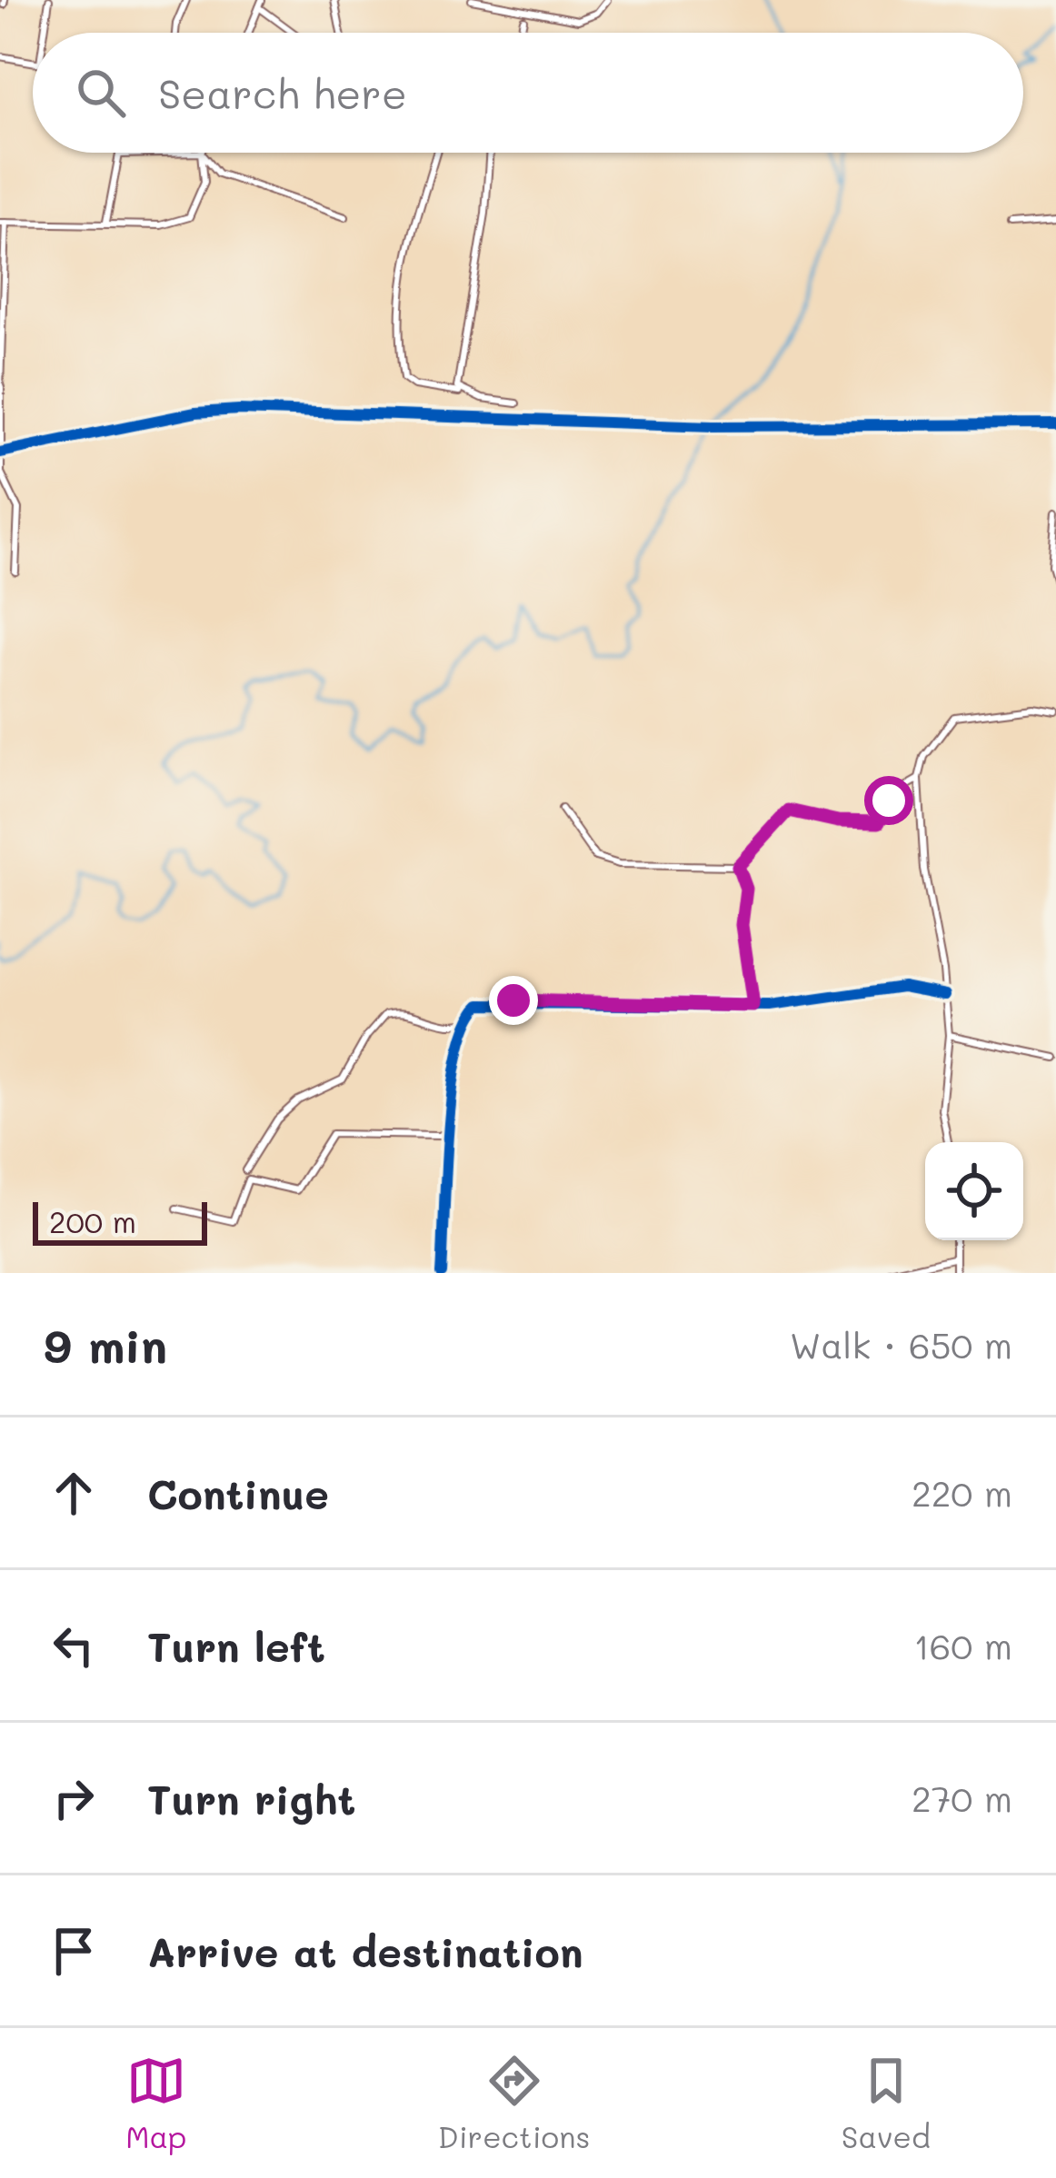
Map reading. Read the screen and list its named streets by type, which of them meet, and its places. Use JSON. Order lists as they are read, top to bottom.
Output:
{
  "scale_bar": "200 m",
  "page": {
    "search": "Search here",
    "scale": "200 m",
    "heading": ["9 min", "Walk · 650 m"],
    "list": [
      ["Continue", "220 m"],
      ["Turn left", "160 m"],
      ["Turn right", "270 m"],
      "Arrive at destination"
    ],
    "nav": ["Map", "Directions", "Saved"]
  }
}
